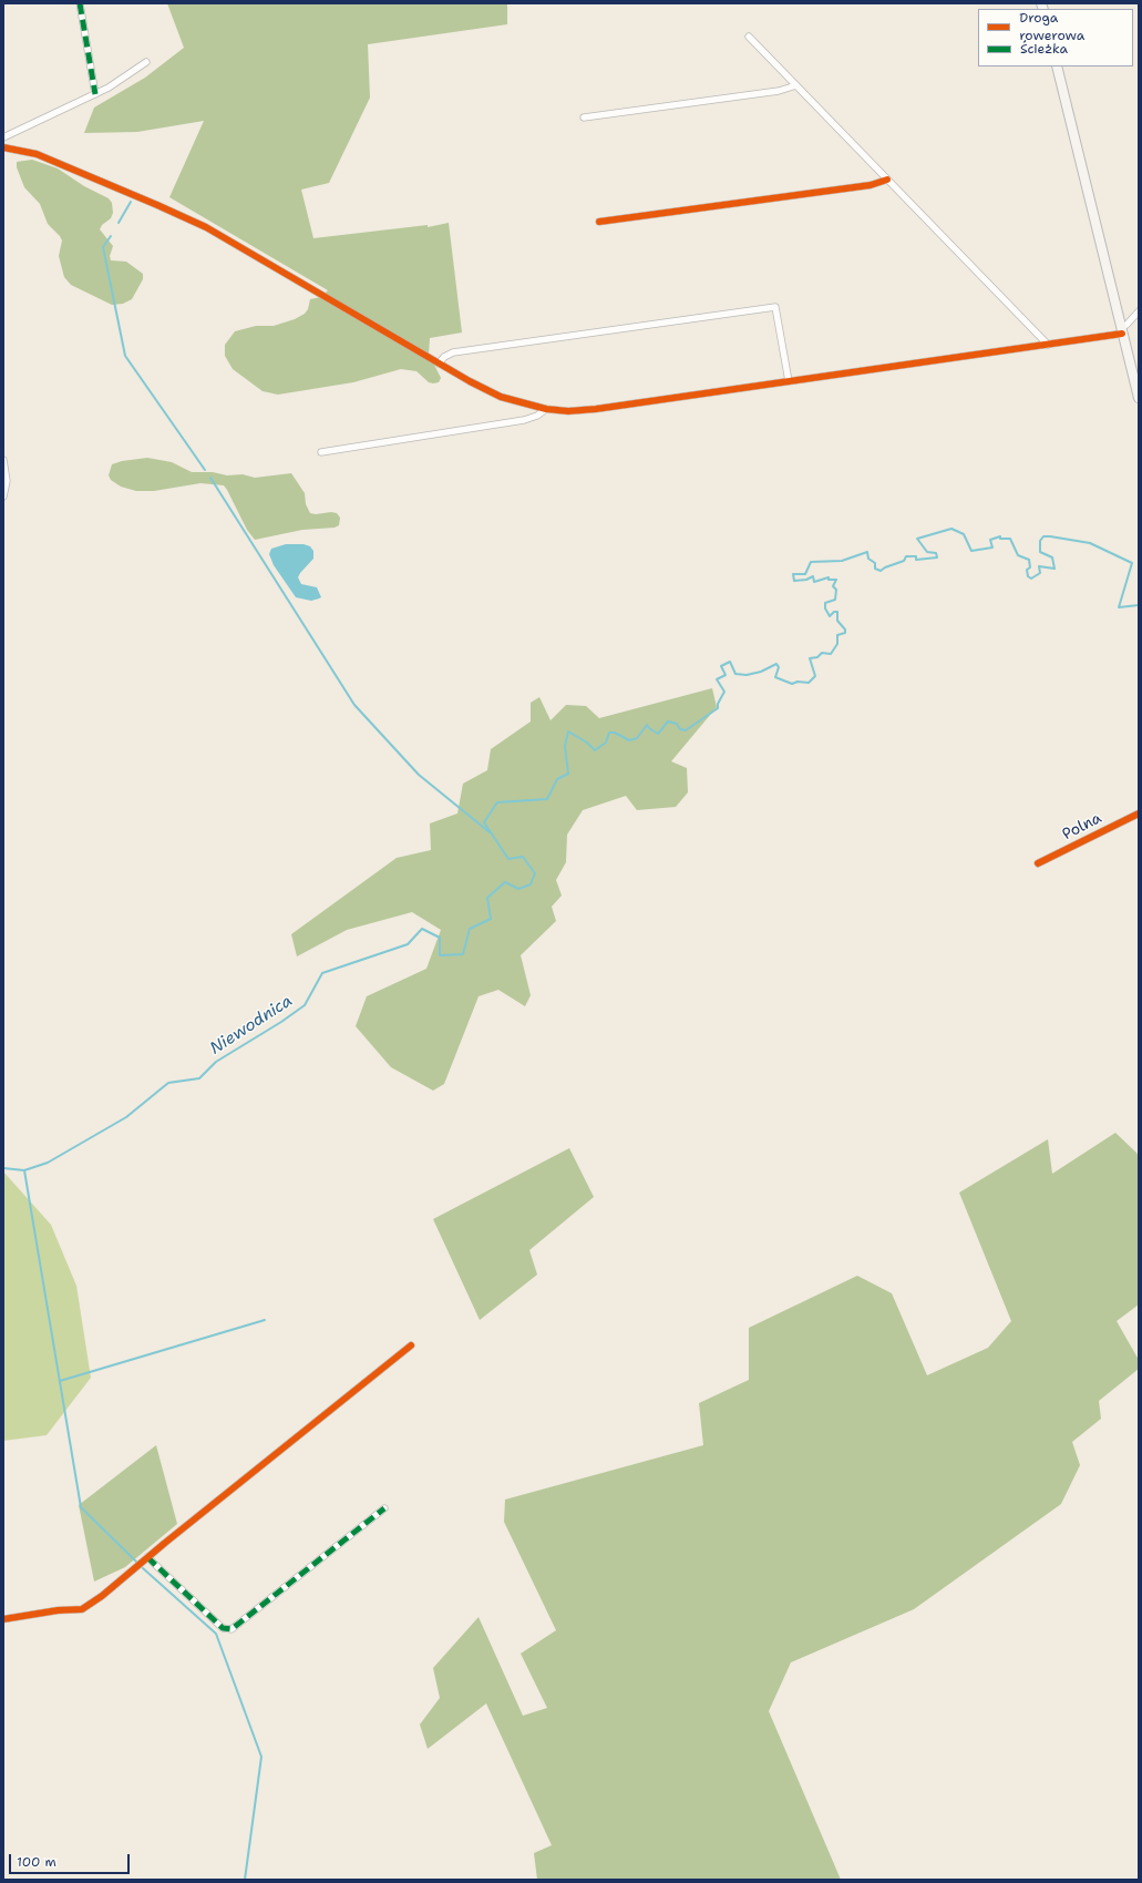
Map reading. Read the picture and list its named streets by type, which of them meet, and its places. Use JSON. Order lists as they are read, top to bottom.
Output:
{
  "streets": {
    "street": ["Polna"]
  },
  "water": ["Niewodnica"],
  "legend": ["Droga rowerowa", "Ścieżka"],
  "scale_bar": "100 m"
}
